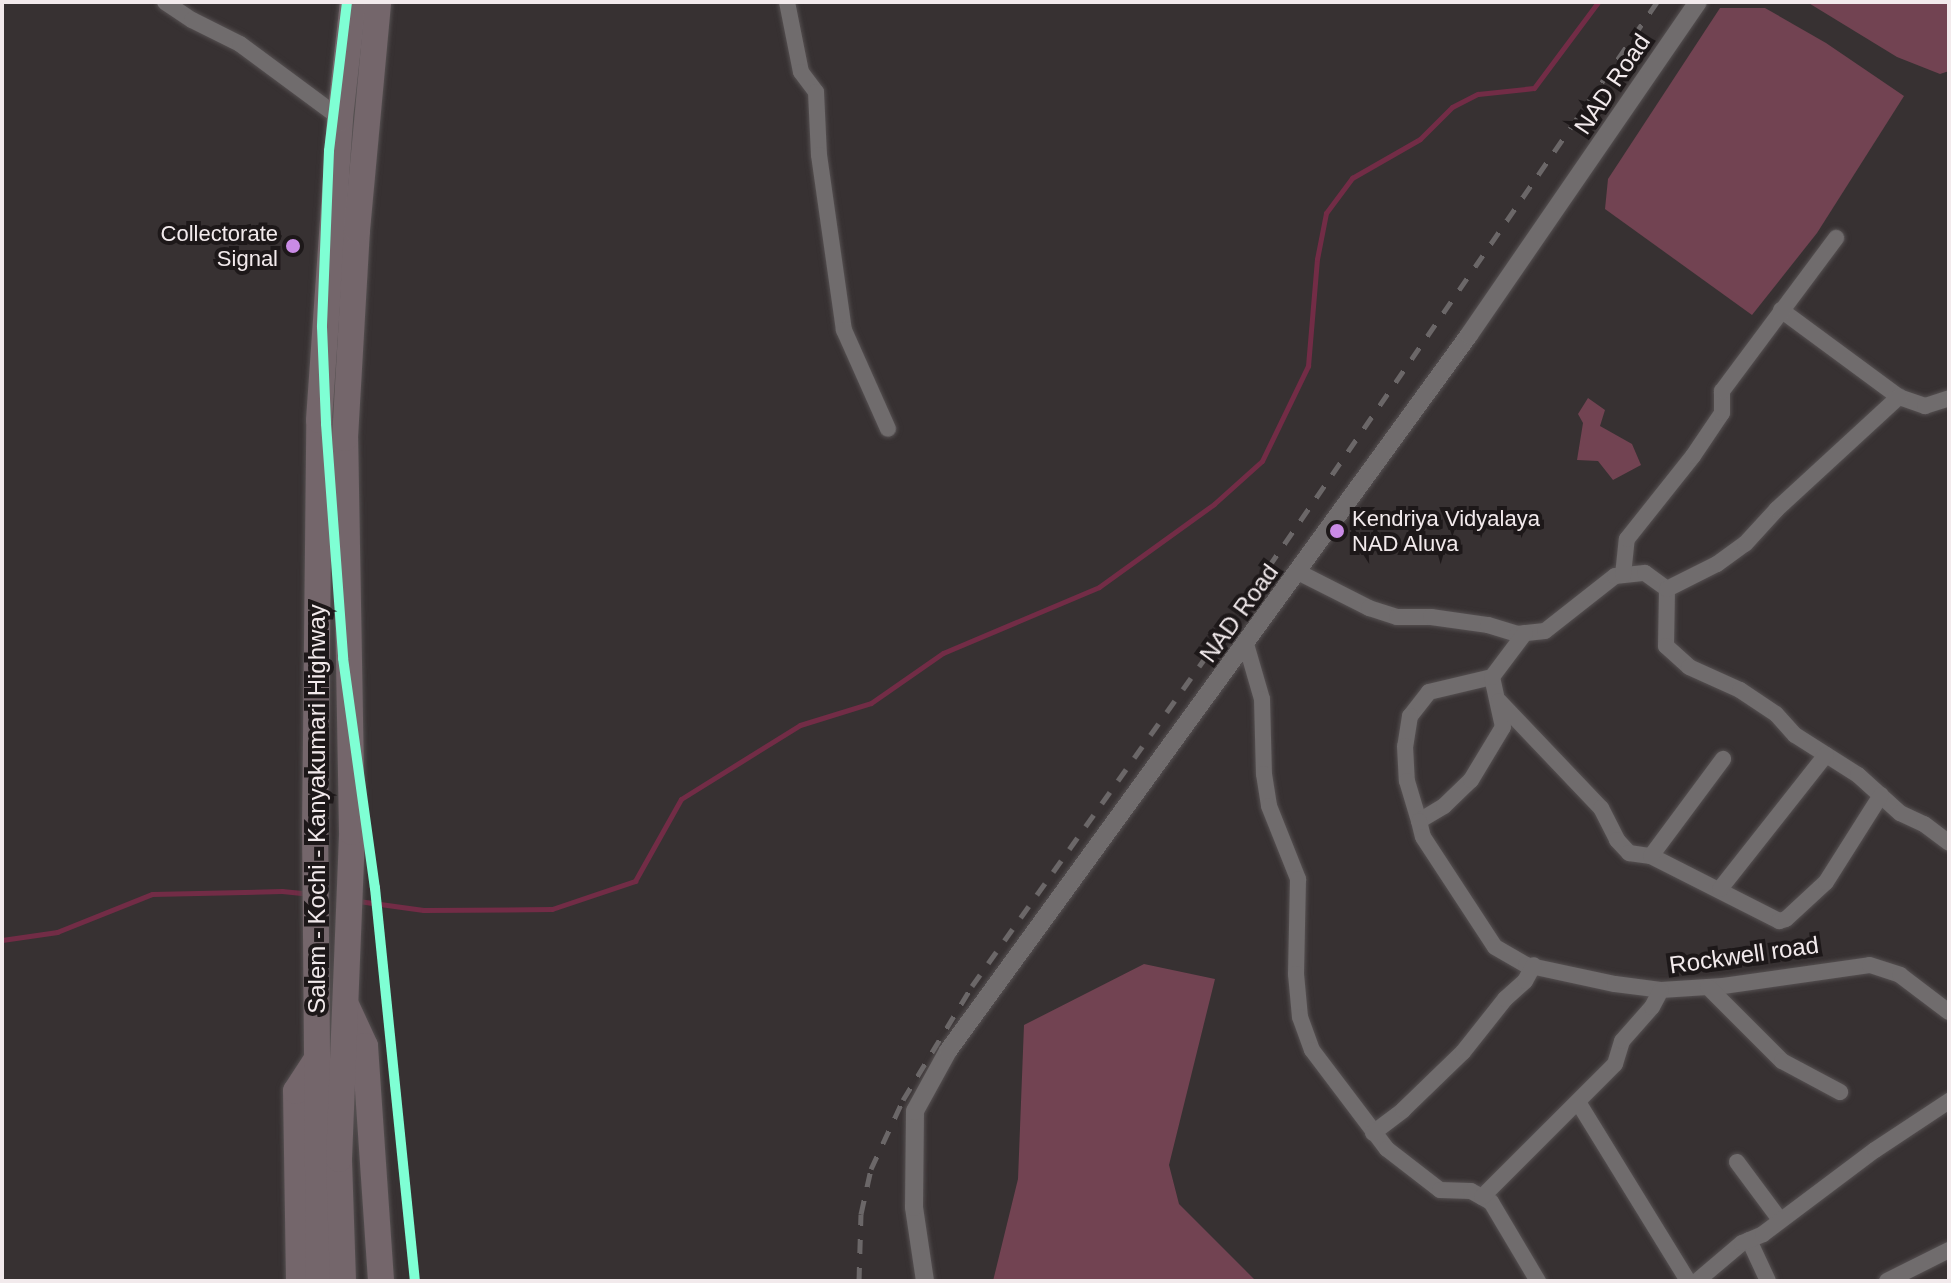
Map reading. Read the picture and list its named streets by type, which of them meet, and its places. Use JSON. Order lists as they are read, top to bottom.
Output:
{
  "streets": {
    "highway": ["Salem - Kochi - Kanyakumari Highway"],
    "street": ["NAD Road", "Rockwell road"]
  },
  "places": ["Collectorate Signal", "Kendriya Vidyalaya NAD Aluva"]
}
